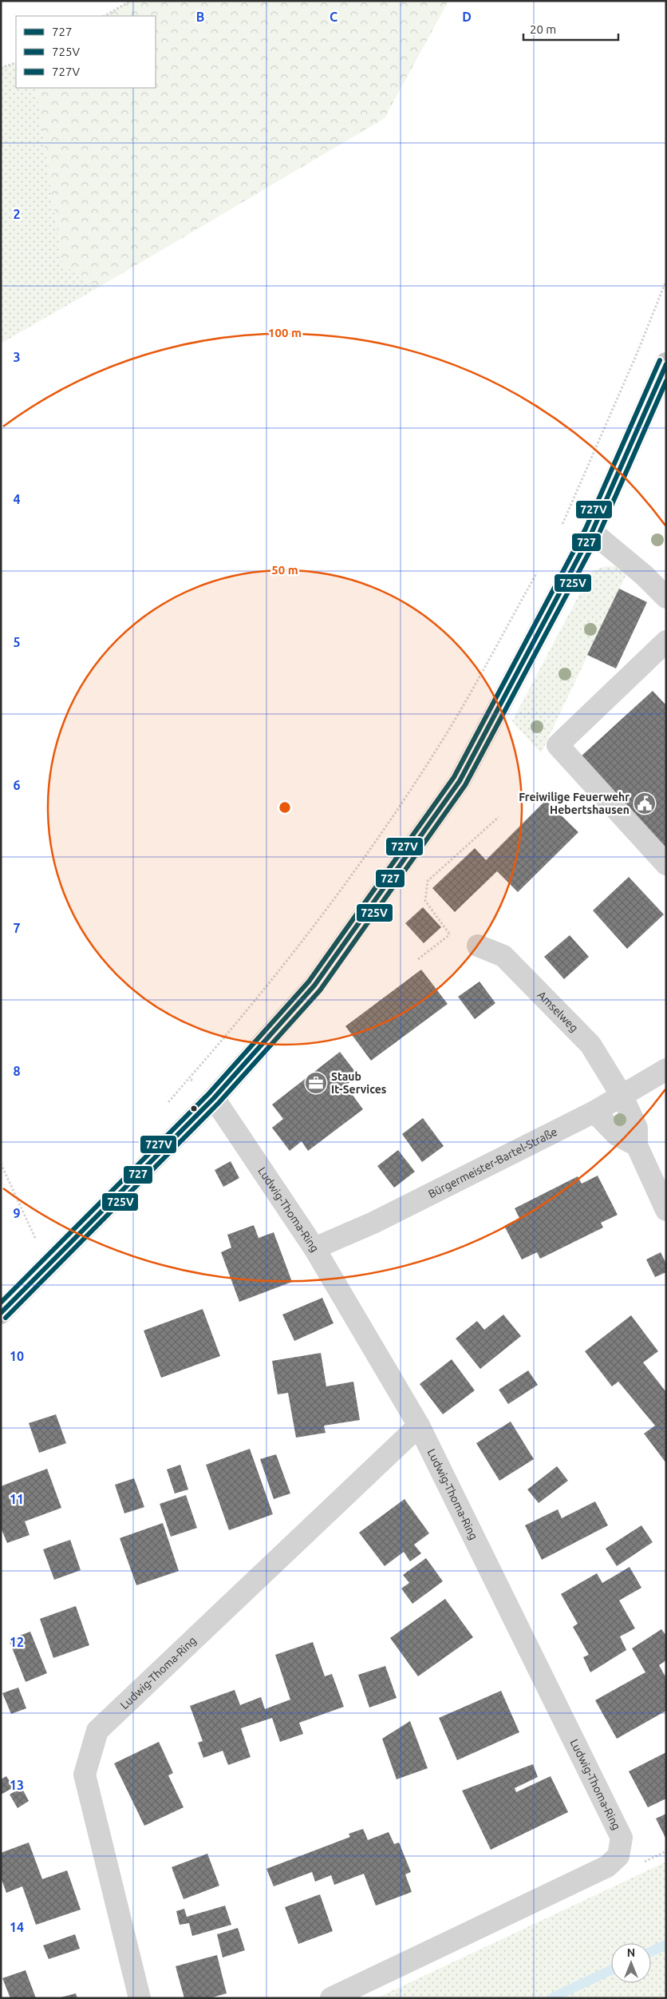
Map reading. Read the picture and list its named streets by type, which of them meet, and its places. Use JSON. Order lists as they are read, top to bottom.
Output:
{
  "streets": {
    "street": ["Amselweg", "Bürgermeister-Bartel-Straße", "Ludwig-Thoma-Ring"]
  },
  "crossings": [
    ["Amselweg", "Bürgermeister-Bartel-Straße"],
    ["Bürgermeister-Bartel-Straße", "Ludwig-Thoma-Ring"]
  ],
  "places": {
    "public building": ["Freiwilige Feuerwehr Hebertshausen"],
    "office": ["Staub It-Services"]
  },
  "lines": ["transit line 727V", "transit line 727", "transit line 725V"],
  "legend": ["727", "725V", "727V"],
  "scale_bar": "20 m",
  "north": "top",
  "grid": {
    "columns": ["B", "C", "D"],
    "rows": [
      "2",
      "3",
      "4",
      "5",
      "6",
      "7",
      "8",
      "9",
      "10",
      "11",
      "12",
      "13",
      "14"
    ]
  },
  "rings": ["100 m", "50 m"]
}
